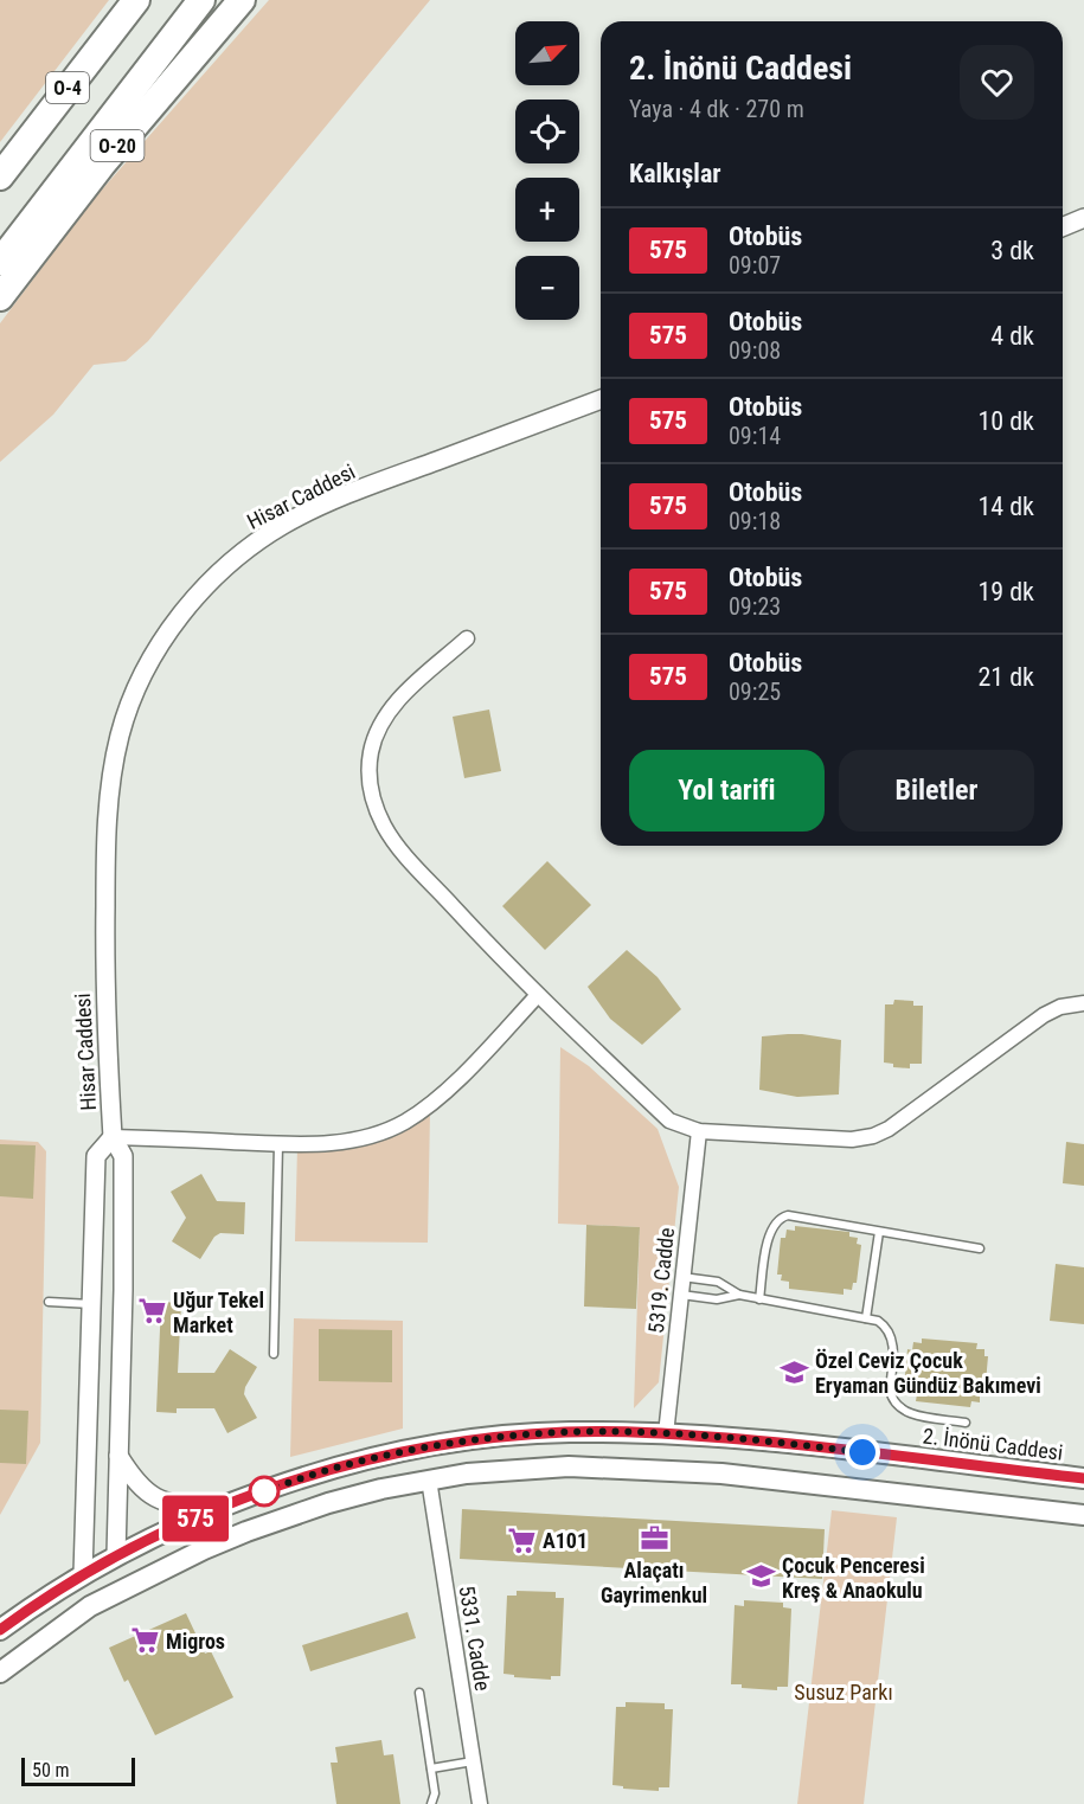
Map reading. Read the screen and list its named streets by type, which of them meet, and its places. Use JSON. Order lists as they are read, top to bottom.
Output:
{
  "streets": {
    "highway": ["O-4", "O-20"],
    "main road": ["2. İnönü Caddesi"],
    "street": ["Hisar Caddesi", "5319. Cadde", "5331. Cadde"]
  },
  "crossings": [
    ["Hisar Caddesi", "2. İnönü Caddesi"],
    ["5319. Cadde", "2. İnönü Caddesi"]
  ],
  "parks": ["Susuz Parkı"],
  "places": {
    "supermarket": ["Uğur Tekel Market", "A101", "Migros"],
    "school or university": ["Özel Ceviz Çocuk Eryaman Gündüz Bakımevi", "Çocuk Penceresi Kreş & Anaokulu"],
    "office": ["Alaçatı Gayrimenkul"]
  },
  "lines": ["bus line 575"],
  "scale_bar": "50 m",
  "north": "top right",
  "page": {
    "on_map": "575",
    "map_buttons": ["+", "−"],
    "heading": [
      ["2. İnönü Caddesi", "Yaya · 4 dk · 270 m"],
      "Kalkışlar"
    ],
    "list": [
      {
        "mark": "575",
        "name": "Otobüs",
        "note": "09:07",
        "value": "3 dk"
      },
      {
        "mark": "575",
        "name": "Otobüs",
        "note": "09:08",
        "value": "4 dk"
      },
      {
        "mark": "575",
        "name": "Otobüs",
        "note": "09:14",
        "value": "10 dk"
      },
      {
        "mark": "575",
        "name": "Otobüs",
        "note": "09:18",
        "value": "14 dk"
      },
      {
        "mark": "575",
        "name": "Otobüs",
        "note": "09:23",
        "value": "19 dk"
      },
      {
        "mark": "575",
        "name": "Otobüs",
        "note": "09:25",
        "value": "21 dk"
      }
    ],
    "buttons": ["Yol tarifi", "Biletler"],
    "scale": "50 m"
  }
}
